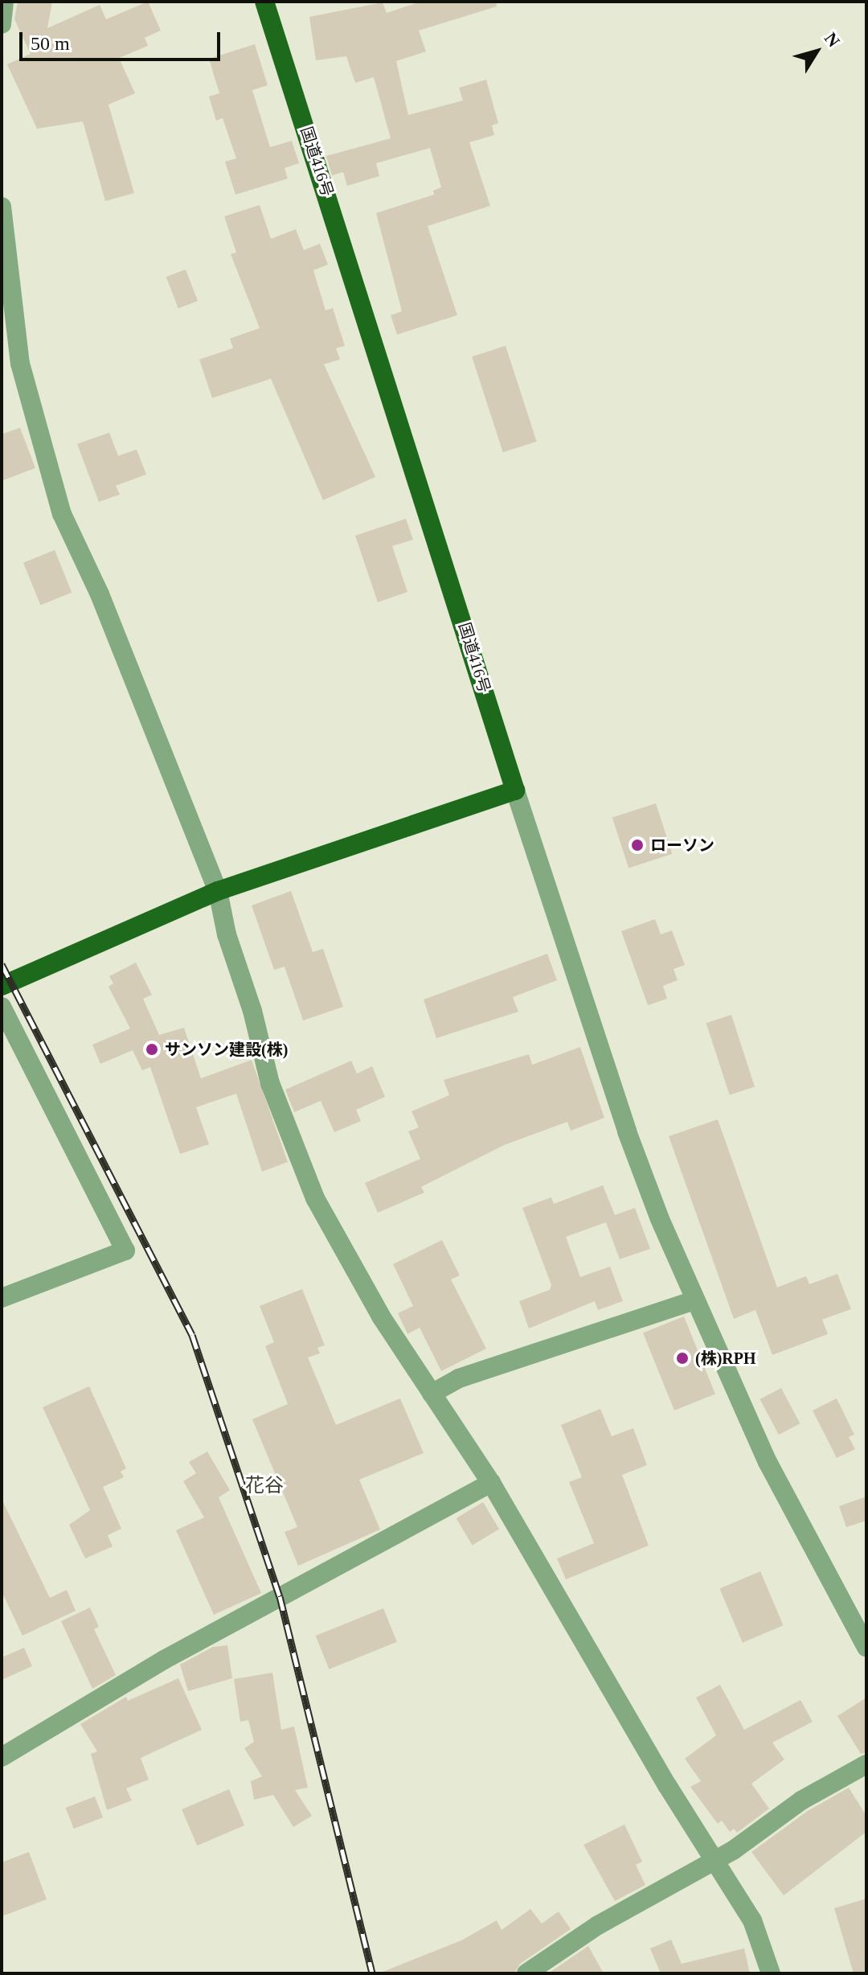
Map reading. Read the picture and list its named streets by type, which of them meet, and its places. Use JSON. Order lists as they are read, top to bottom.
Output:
{
  "streets": {
    "highway": ["国道416号"]
  },
  "districts": ["花谷"],
  "places": ["ローソン", "サンソン建設(株)", "(株)RPH"],
  "scale_bar": "50 m",
  "north": "top right"
}
